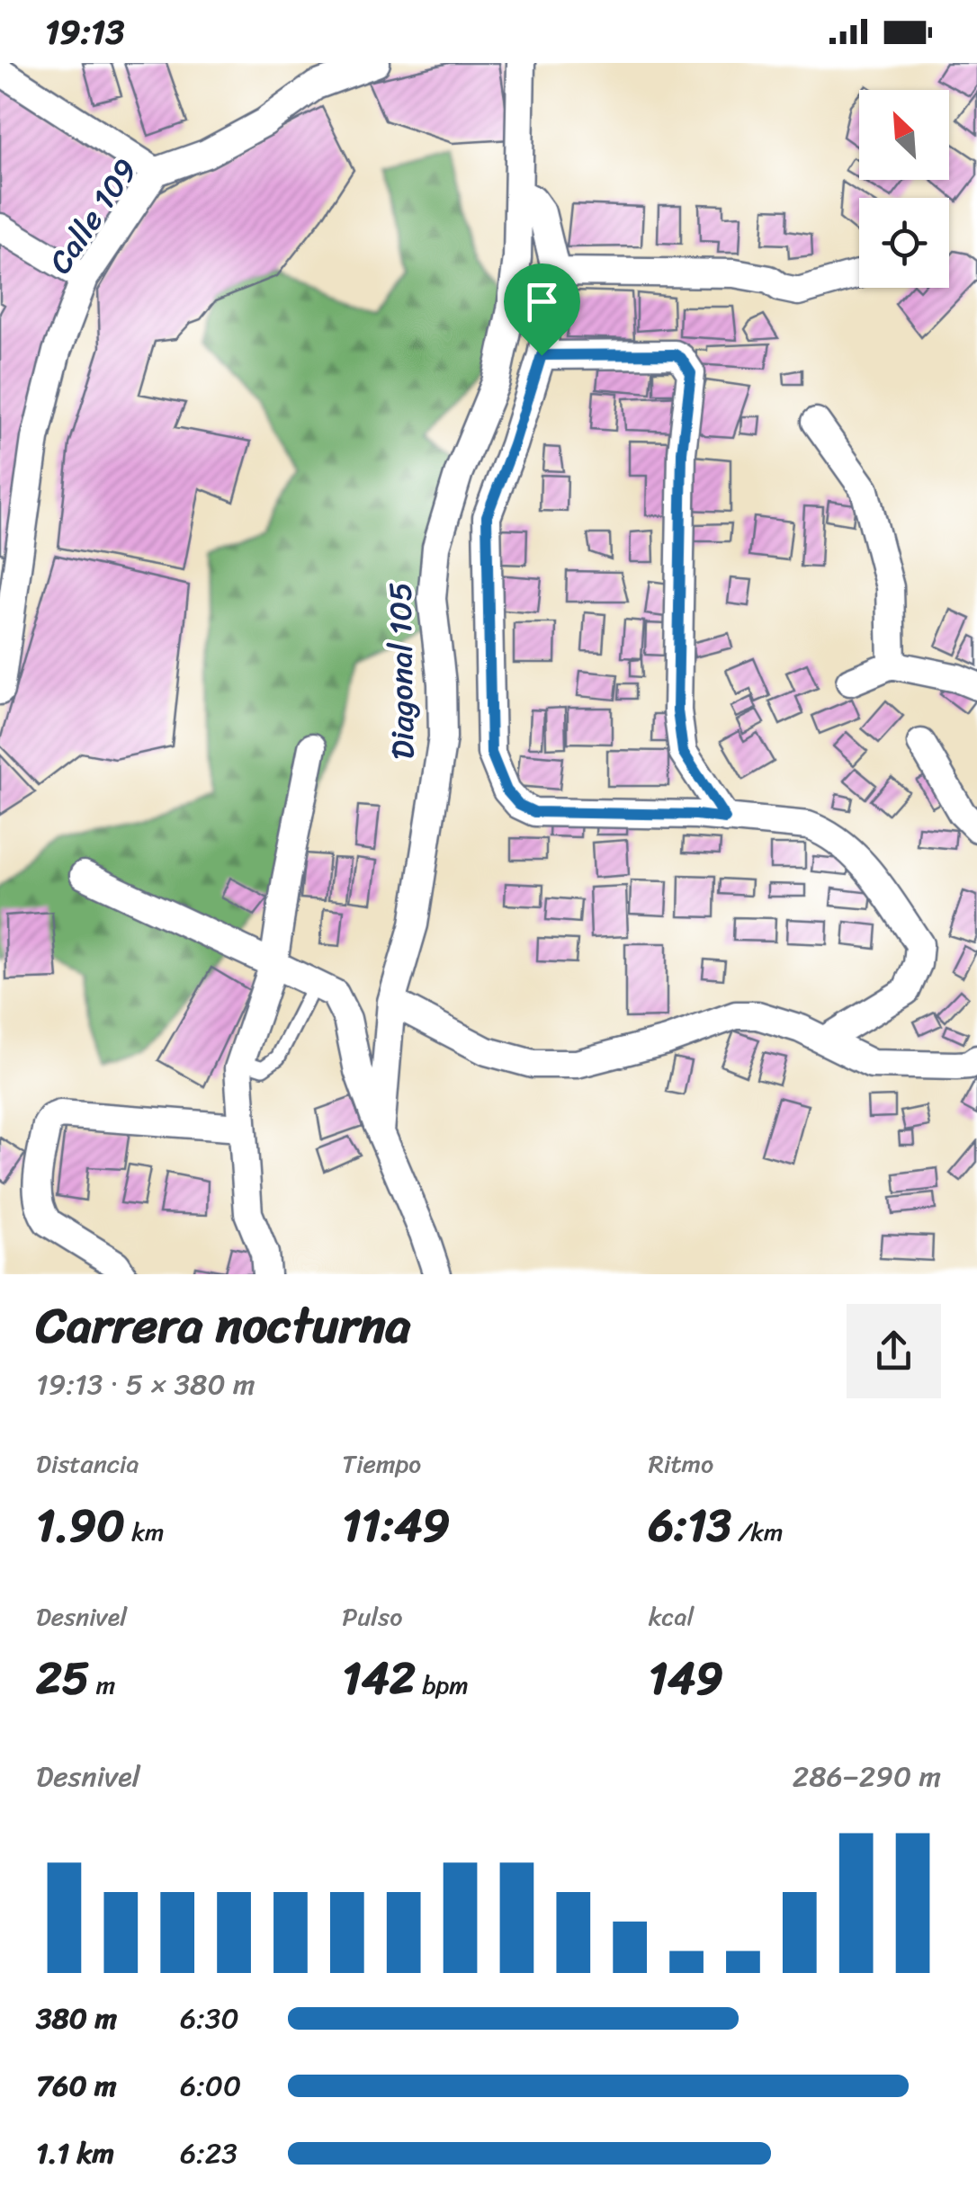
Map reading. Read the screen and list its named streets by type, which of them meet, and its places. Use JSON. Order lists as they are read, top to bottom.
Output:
{
  "streets": {
    "street": ["Calle 109", "Diagonal 105"]
  },
  "north": "top left",
  "page": {
    "status": "19:13",
    "heading": ["Carrera nocturna", "19:13 · 5 × 380 m"],
    "stats": [
      ["Distancia", "1.90 km"],
      ["Tiempo", "11:49"],
      ["Ritmo", "6:13 /km"],
      ["Desnivel", "25 m"],
      ["Pulso", "142 bpm"],
      ["kcal", "149"]
    ],
    "chart": ["Desnivel", "286–290 m"],
    "list": [
      {
        "name": "380 m",
        "note": "6:30"
      },
      {
        "name": "760 m",
        "note": "6:00"
      },
      {
        "name": "1.1 km",
        "note": "6:23"
      }
    ]
  }
}
